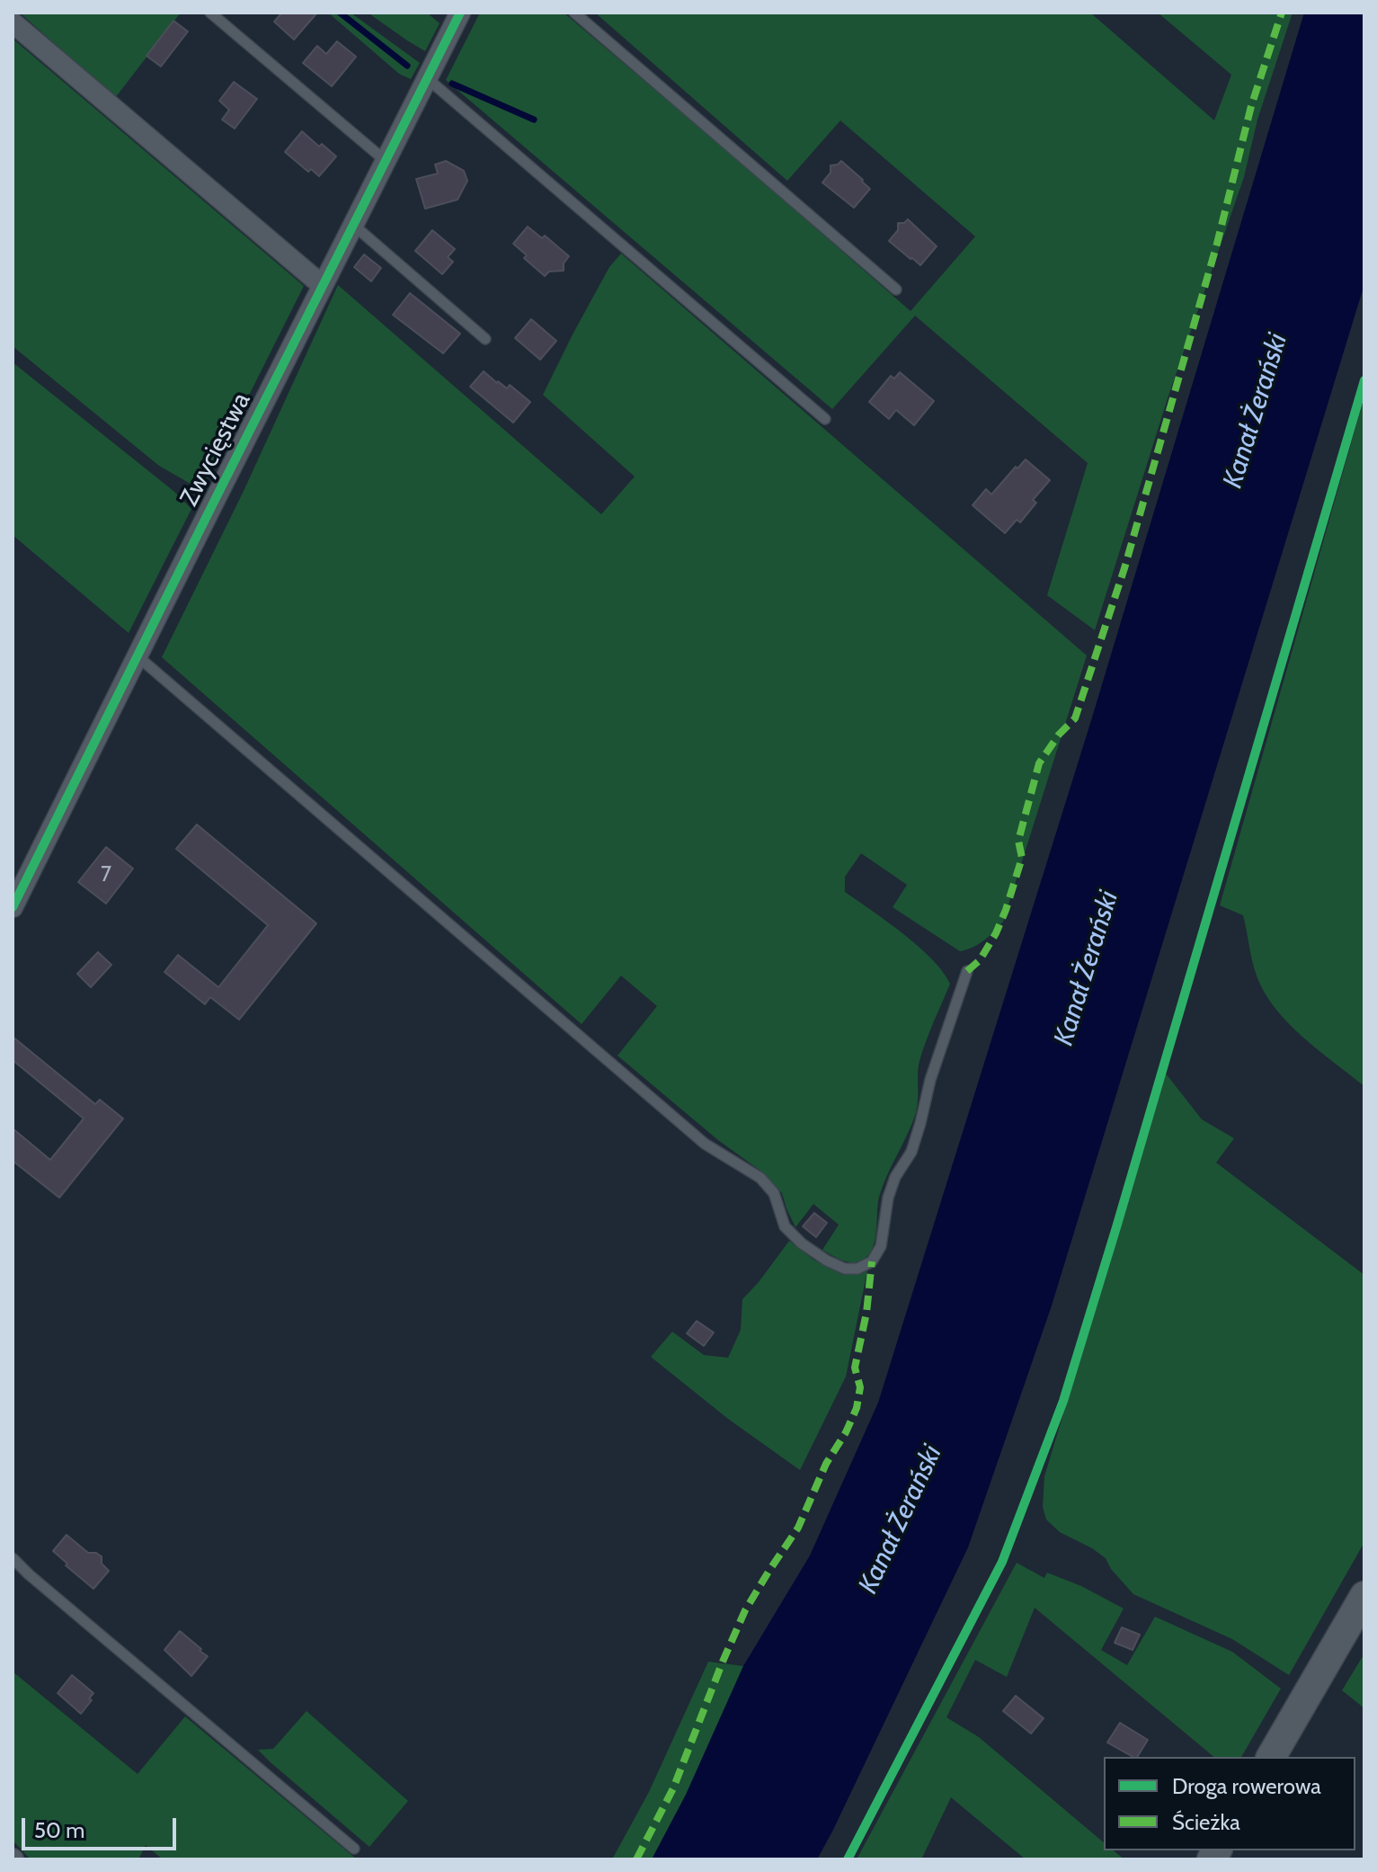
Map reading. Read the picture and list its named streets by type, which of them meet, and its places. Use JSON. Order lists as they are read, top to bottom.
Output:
{
  "streets": {
    "street": ["Zwycięstwa"]
  },
  "water": ["Kanał Żerański"],
  "house_numbers": ["7"],
  "legend": ["Droga rowerowa", "Ścieżka"],
  "scale_bar": "50 m"
}
